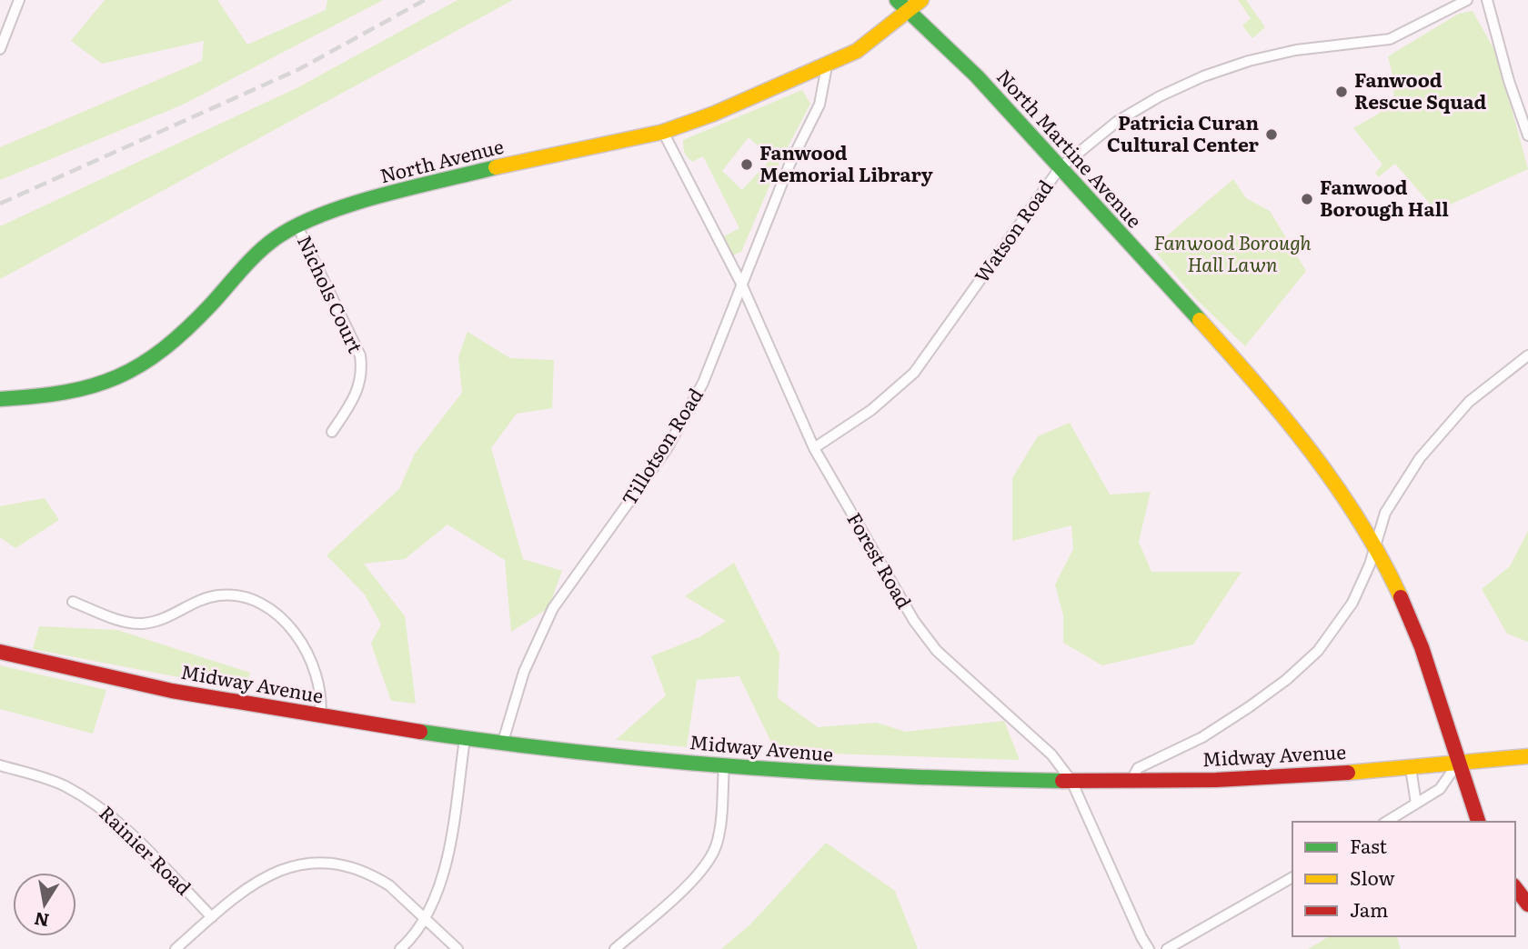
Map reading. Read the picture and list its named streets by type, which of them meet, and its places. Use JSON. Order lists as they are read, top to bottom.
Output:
{
  "streets": {
    "main road": ["North Martine Avenue", "North Avenue", "Midway Avenue"],
    "street": [
      "Watson Road",
      "Nichols Court",
      "Tillotson Road",
      "Forest Road",
      "Rainier Road"
    ]
  },
  "crossings": [
    ["North Martine Avenue", "North Avenue"],
    ["North Martine Avenue", "Watson Road"],
    ["North Martine Avenue", "Midway Avenue"],
    ["North Avenue", "Nichols Court"],
    ["North Avenue", "Tillotson Road"],
    ["North Avenue", "Forest Road"],
    ["Watson Road", "Forest Road"],
    ["Tillotson Road", "Forest Road"],
    ["Tillotson Road", "Midway Avenue"],
    ["Forest Road", "Midway Avenue"]
  ],
  "parks": ["Fanwood Borough Hall Lawn"],
  "places": [
    "Fanwood Rescue Squad",
    "Patricia Curan Cultural Center",
    "Fanwood Memorial Library",
    "Fanwood Borough Hall"
  ],
  "legend": ["Fast", "Slow", "Jam"],
  "north": "bottom"
}
